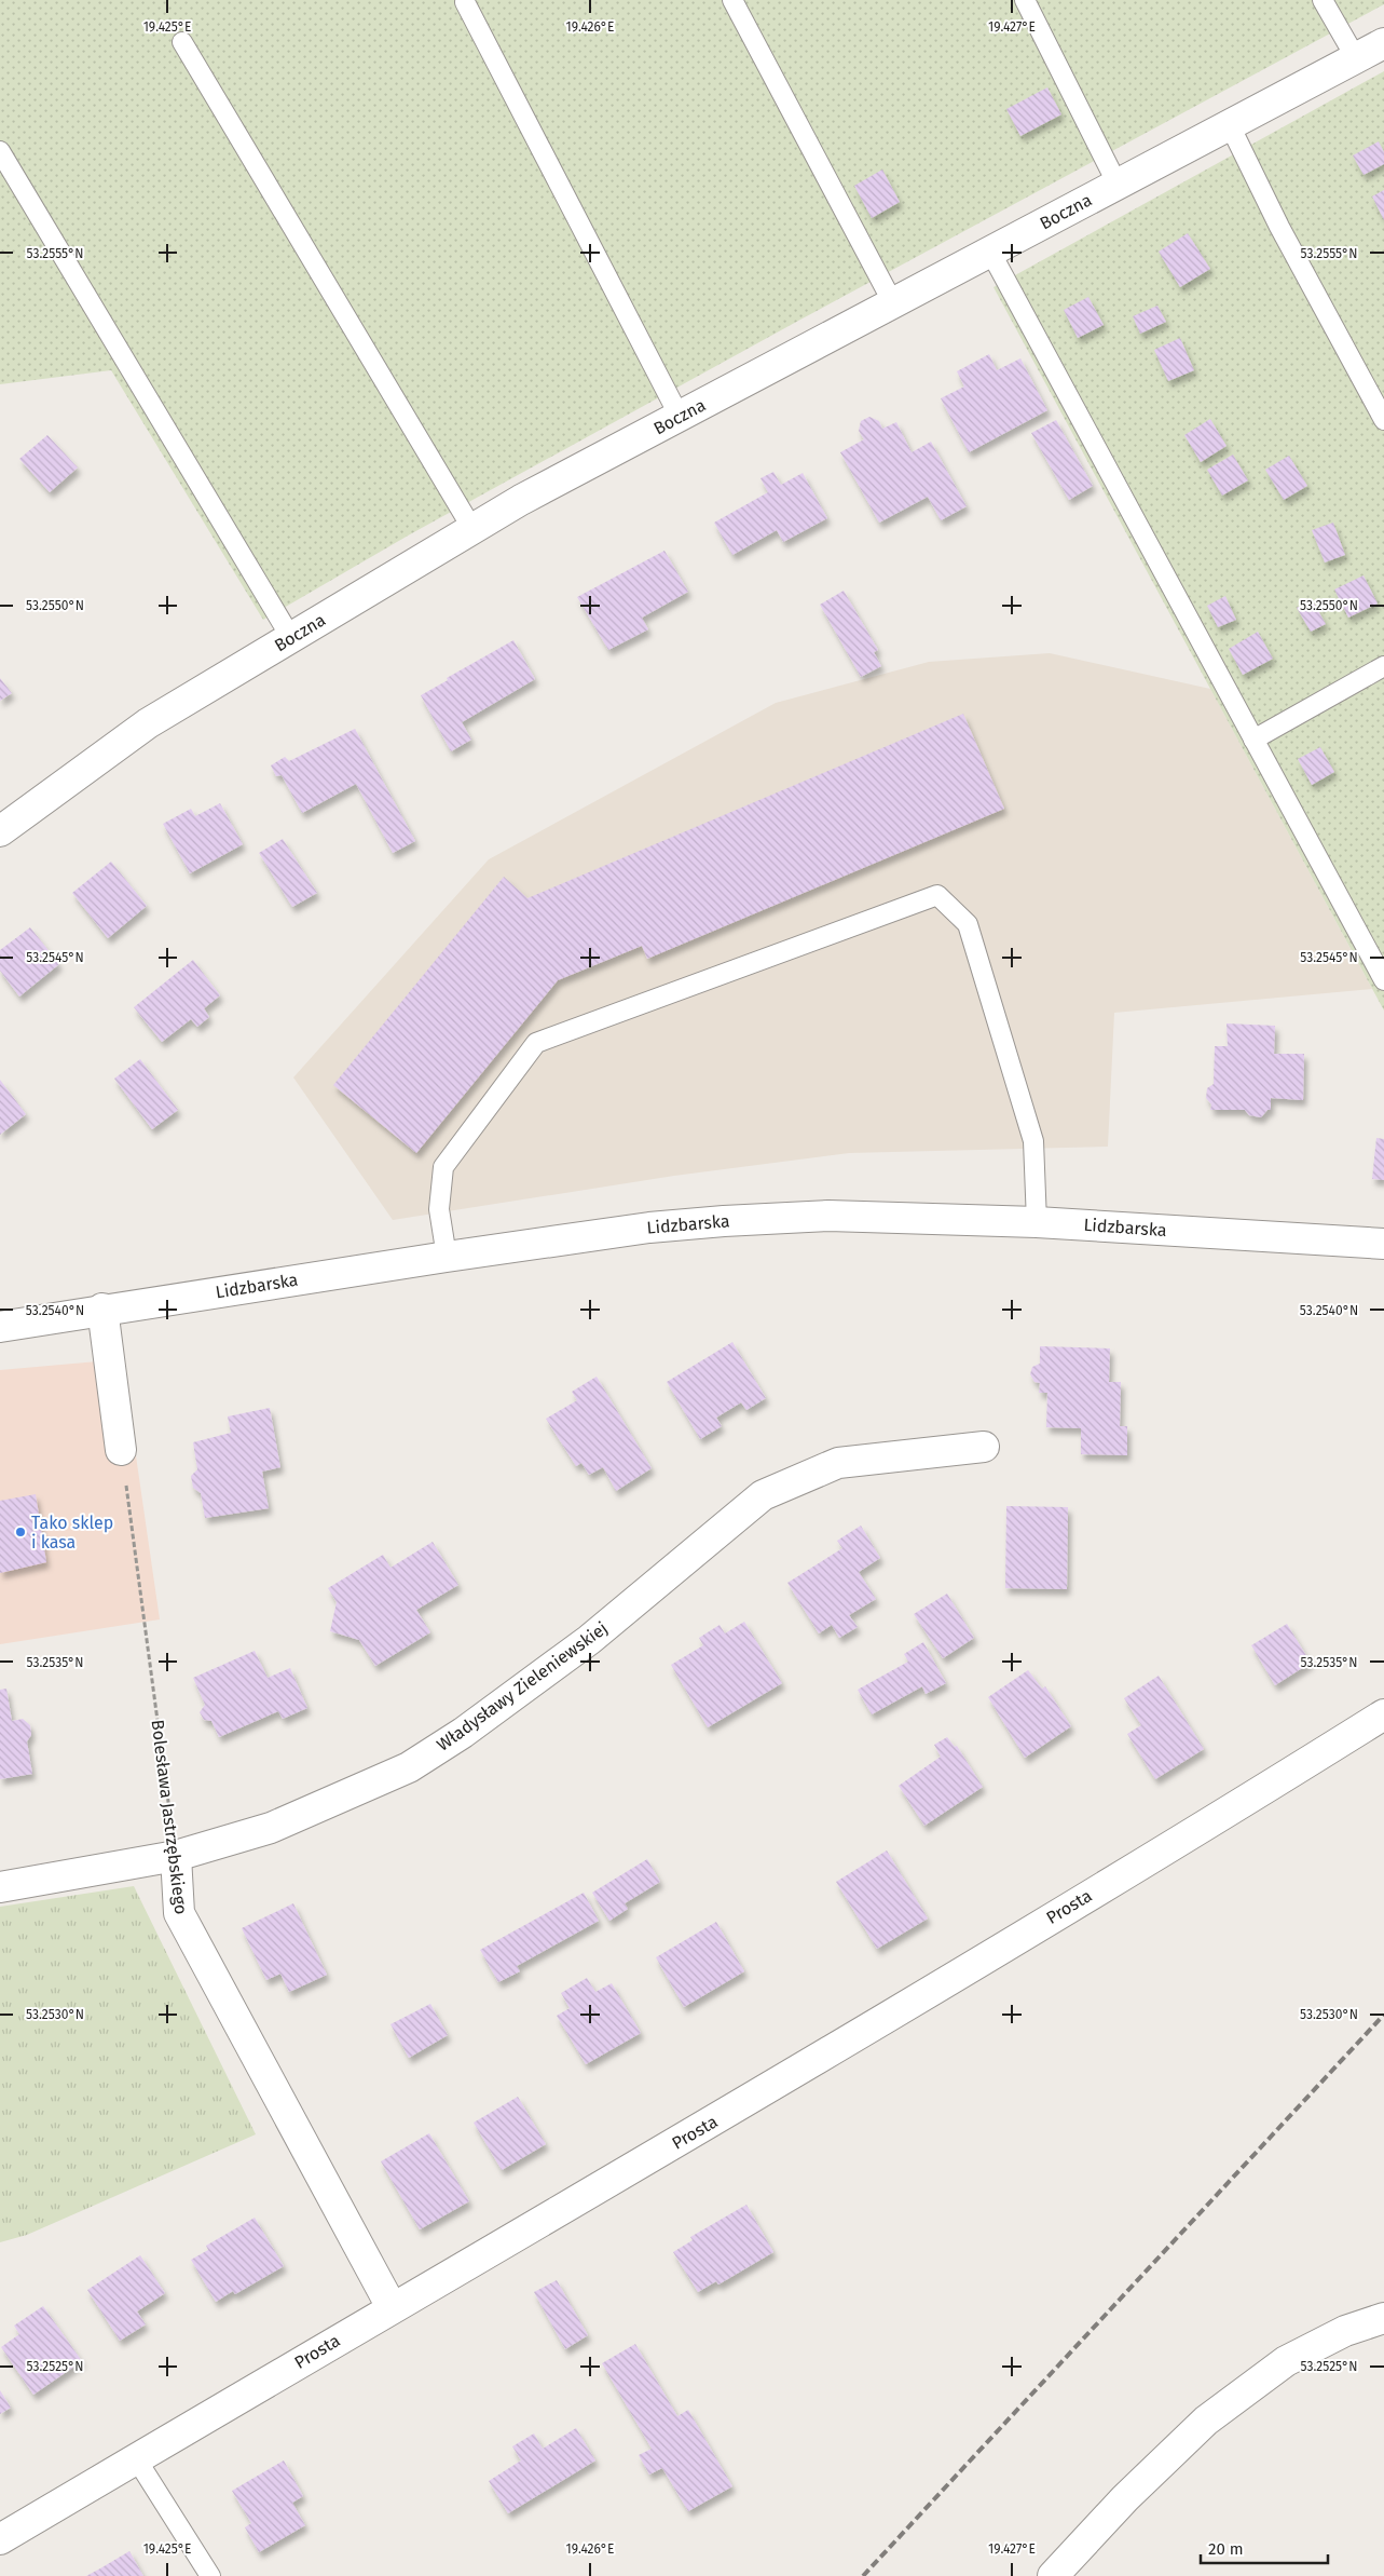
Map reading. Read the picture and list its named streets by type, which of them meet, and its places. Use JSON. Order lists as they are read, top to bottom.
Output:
{
  "streets": {
    "street": [
      "Boczna",
      "Lidzbarska",
      "Władysławy Zieleniewskiej",
      "Bolesława Jastrzębskiego",
      "Prosta"
    ]
  },
  "crossings": [
    ["Władysławy Zieleniewskiej", "Bolesława Jastrzębskiego"],
    ["Bolesława Jastrzębskiego", "Prosta"]
  ],
  "places": ["Tako sklep i kasa"],
  "scale_bar": "20 m",
  "coordinates": [
    "19.425°E",
    "19.426°E",
    "19.427°E",
    "53.2555°N",
    "53.2550°N",
    "53.2545°N",
    "53.2540°N",
    "53.2535°N",
    "53.2530°N",
    "53.2525°N"
  ]
}
